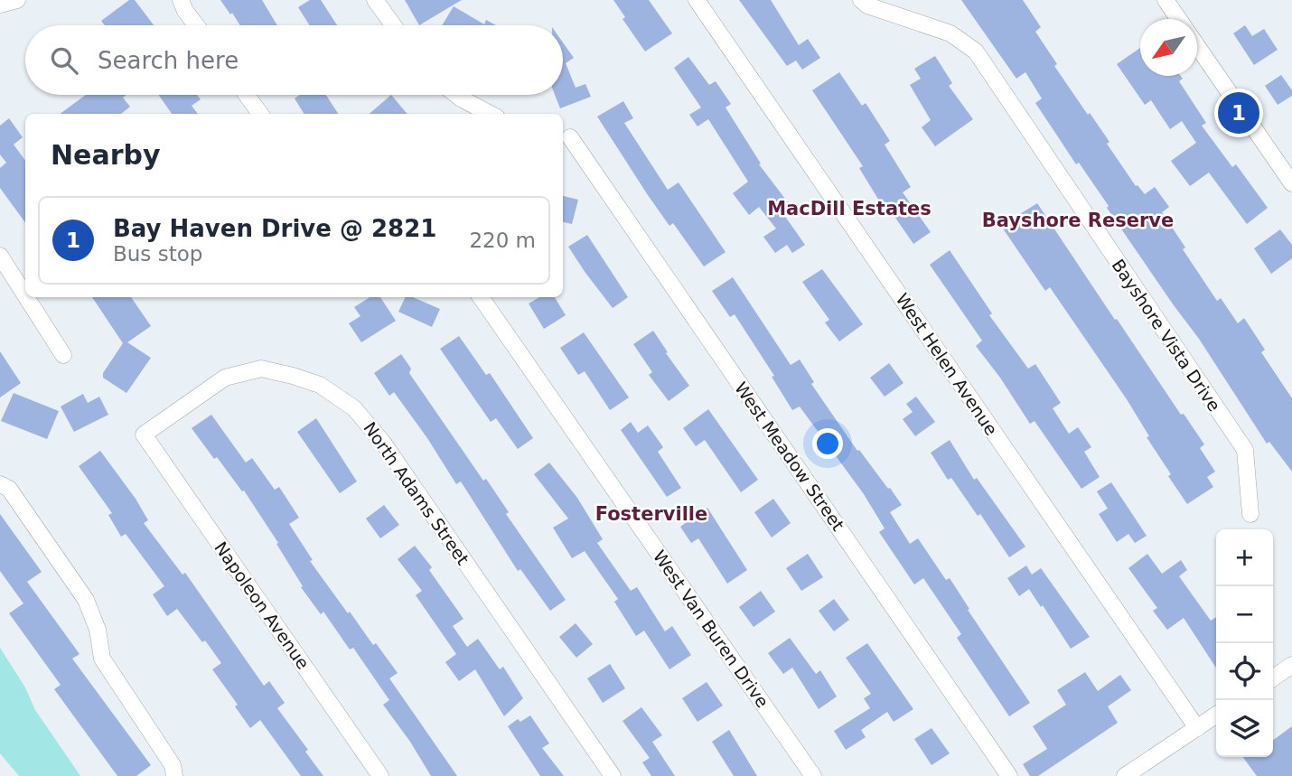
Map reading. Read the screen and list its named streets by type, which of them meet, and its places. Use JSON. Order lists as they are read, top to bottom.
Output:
{
  "streets": {
    "street": [
      "Bayshore Vista Drive",
      "West Helen Avenue",
      "West Meadow Street",
      "North Adams Street",
      "Napoleon Avenue",
      "West Van Buren Drive"
    ]
  },
  "crossings": [
    ["North Adams Street", "Napoleon Avenue"]
  ],
  "districts": ["MacDill Estates", "Bayshore Reserve", "Fosterville"],
  "north": "bottom left",
  "page": {
    "search": "Search here",
    "pins": "1",
    "heading": "Nearby",
    "list": [
      {
        "mark": "1",
        "name": "Bay Haven Drive @ 2821",
        "note": "Bus stop",
        "value": "220 m"
      }
    ],
    "map_buttons": ["+", "−"]
  }
}
